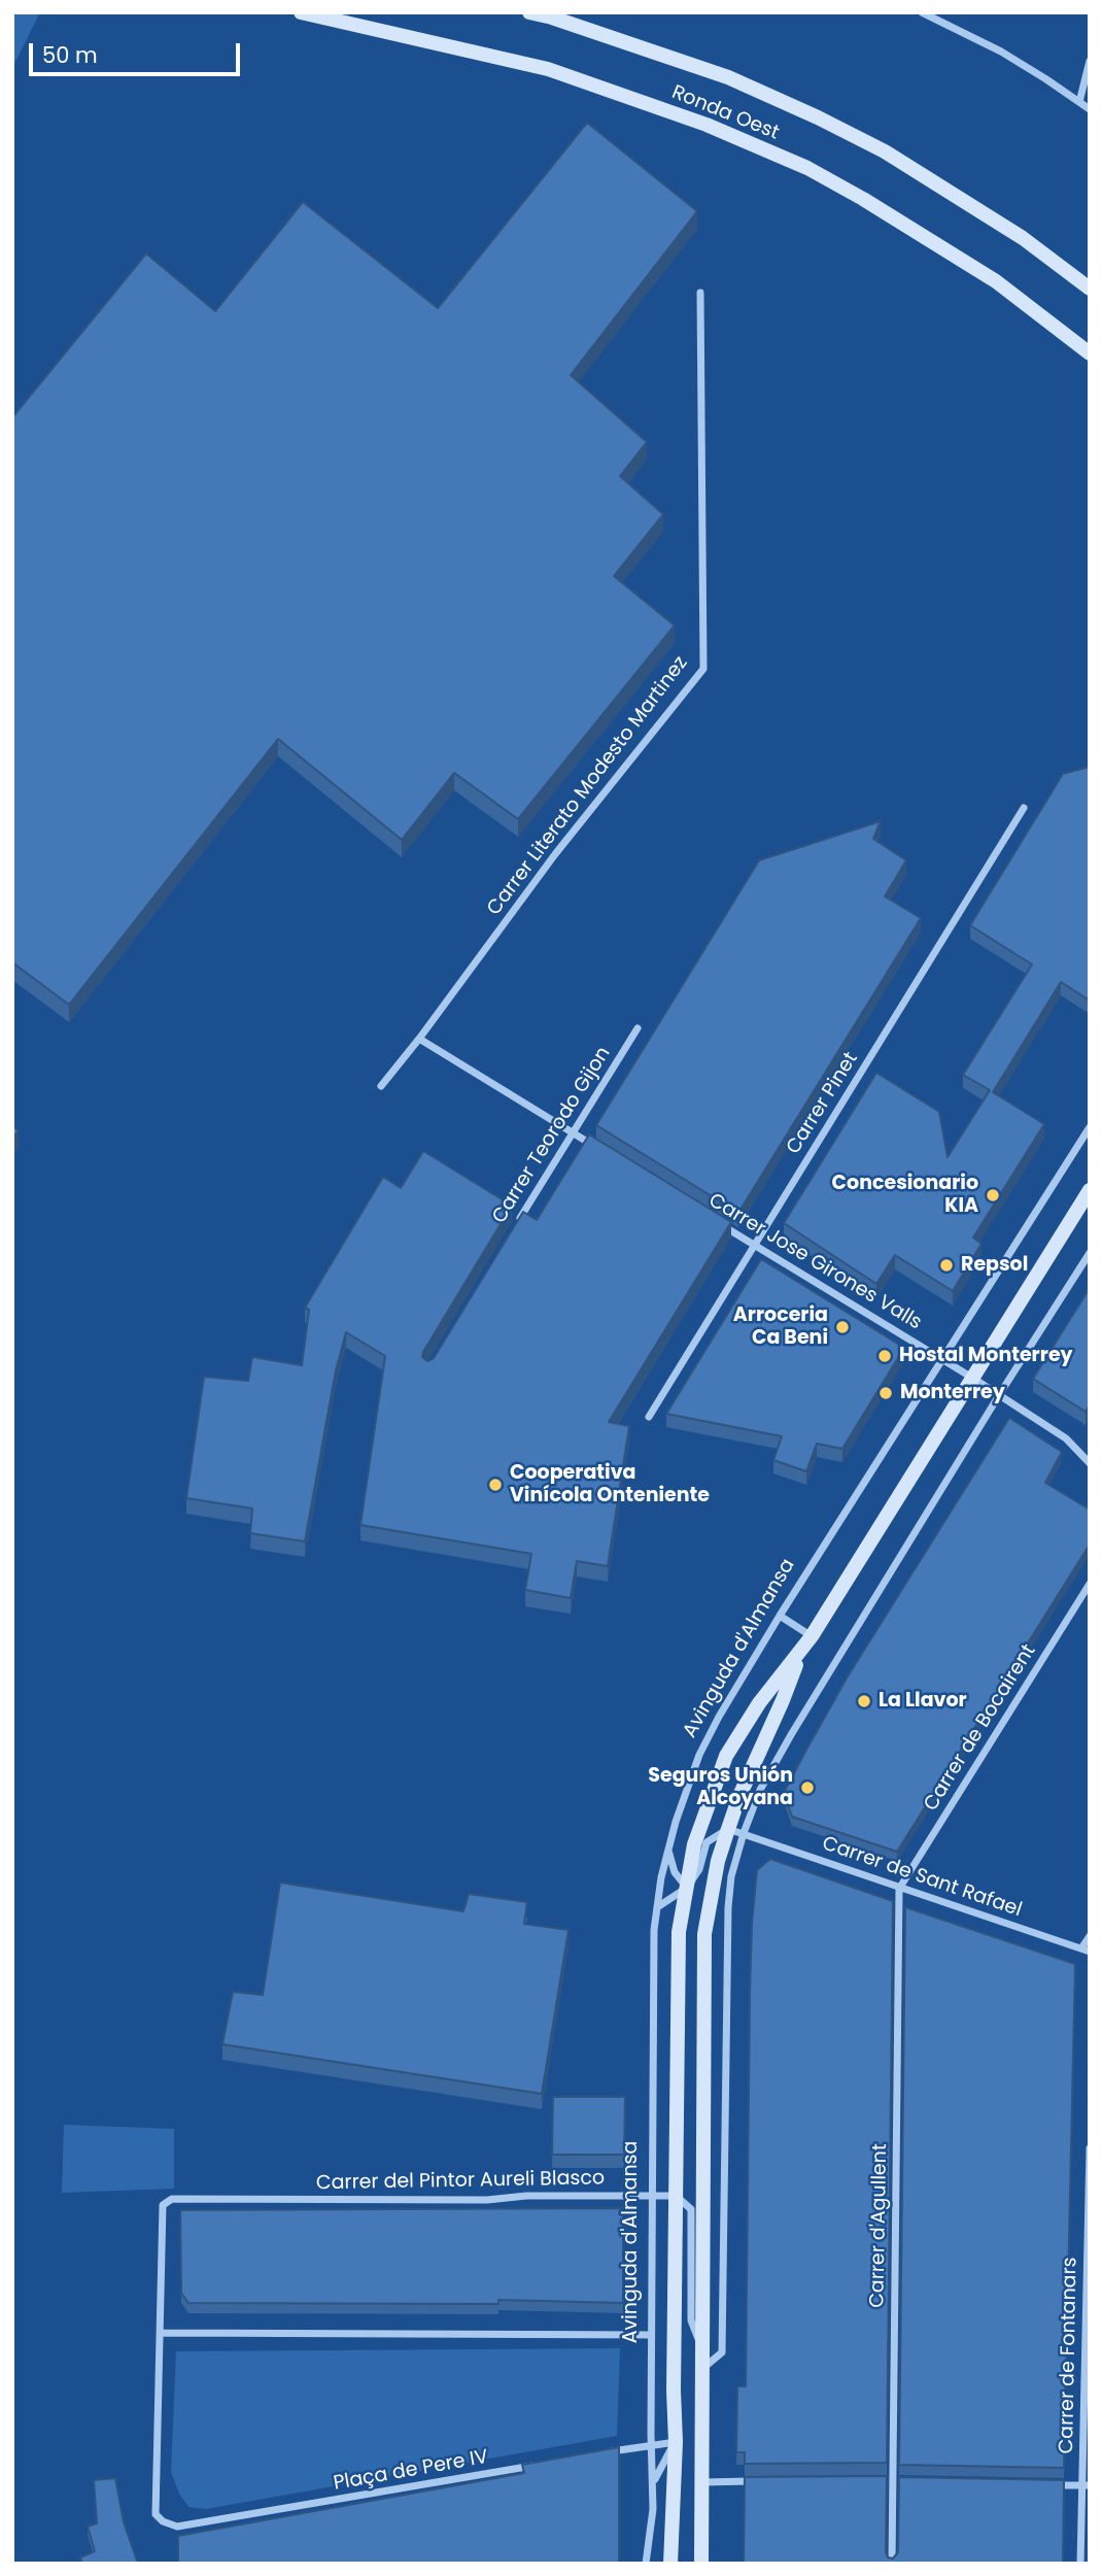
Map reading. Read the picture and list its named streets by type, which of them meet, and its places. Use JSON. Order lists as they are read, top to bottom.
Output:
{
  "streets": {
    "street": [
      "Ronda Oest",
      "Carrer Literato Modesto Martinez",
      "Carrer Pinet",
      "Carrer Teorodo Gijon",
      "Carrer Jose Girones Valls",
      "Avinguda d'Almansa",
      "Carrer de Bocairent",
      "Carrer de Sant Rafael",
      "Carrer del Pintor Aureli Blasco",
      "Carrer d'Agullent",
      "Carrer de Fontanars",
      "Plaça de Pere IV"
    ]
  },
  "crossings": [
    ["Carrer Pinet", "Carrer Jose Girones Valls"],
    ["Carrer Jose Girones Valls", "Avinguda d'Almansa"],
    ["Avinguda d'Almansa", "Carrer del Pintor Aureli Blasco"],
    ["Carrer de Bocairent", "Carrer de Sant Rafael"],
    ["Carrer de Bocairent", "Carrer d'Agullent"],
    ["Carrer de Sant Rafael", "Carrer d'Agullent"],
    ["Carrer del Pintor Aureli Blasco", "Plaça de Pere IV"]
  ],
  "places": [
    "Concesionario KIA",
    "Repsol",
    "Arroceria Ca Beni",
    "Hostal Monterrey",
    "Monterrey",
    "Cooperativa Vinícola Onteniente",
    "La Llavor",
    "Seguros Unión Alcoyana"
  ],
  "scale_bar": "50 m"
}
